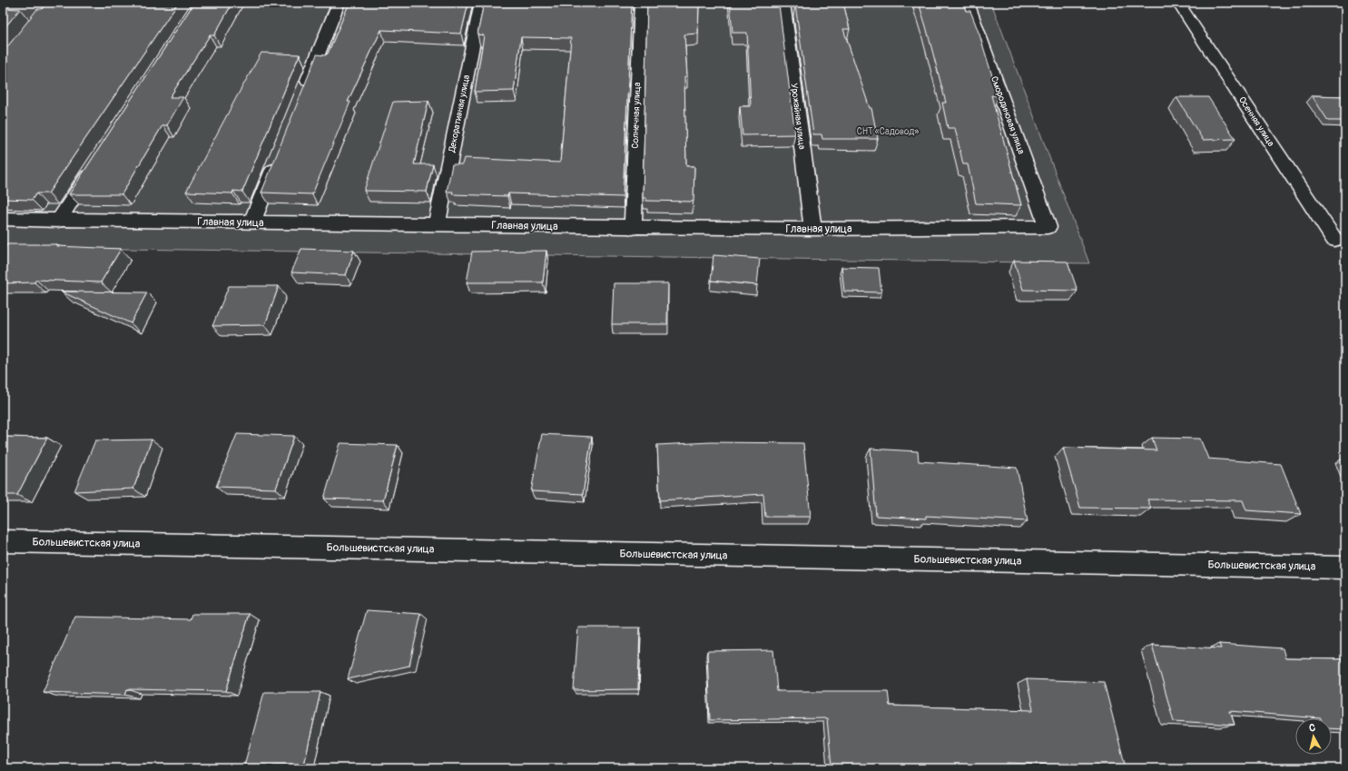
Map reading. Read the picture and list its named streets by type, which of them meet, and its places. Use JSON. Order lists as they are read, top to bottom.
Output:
{
  "streets": {
    "street": [
      "Декоративная улица",
      "Солнечная улица",
      "Смородиновая улица",
      "Урожайная улица",
      "Осенняя улица",
      "Главная улица",
      "Большевистская улица"
    ]
  },
  "crossings": [
    ["Декоративная улица", "Главная улица"],
    ["Солнечная улица", "Главная улица"],
    ["Смородиновая улица", "Главная улица"],
    ["Урожайная улица", "Главная улица"]
  ],
  "parks": ["СНТ «Садовод»"],
  "north": "top"
}
